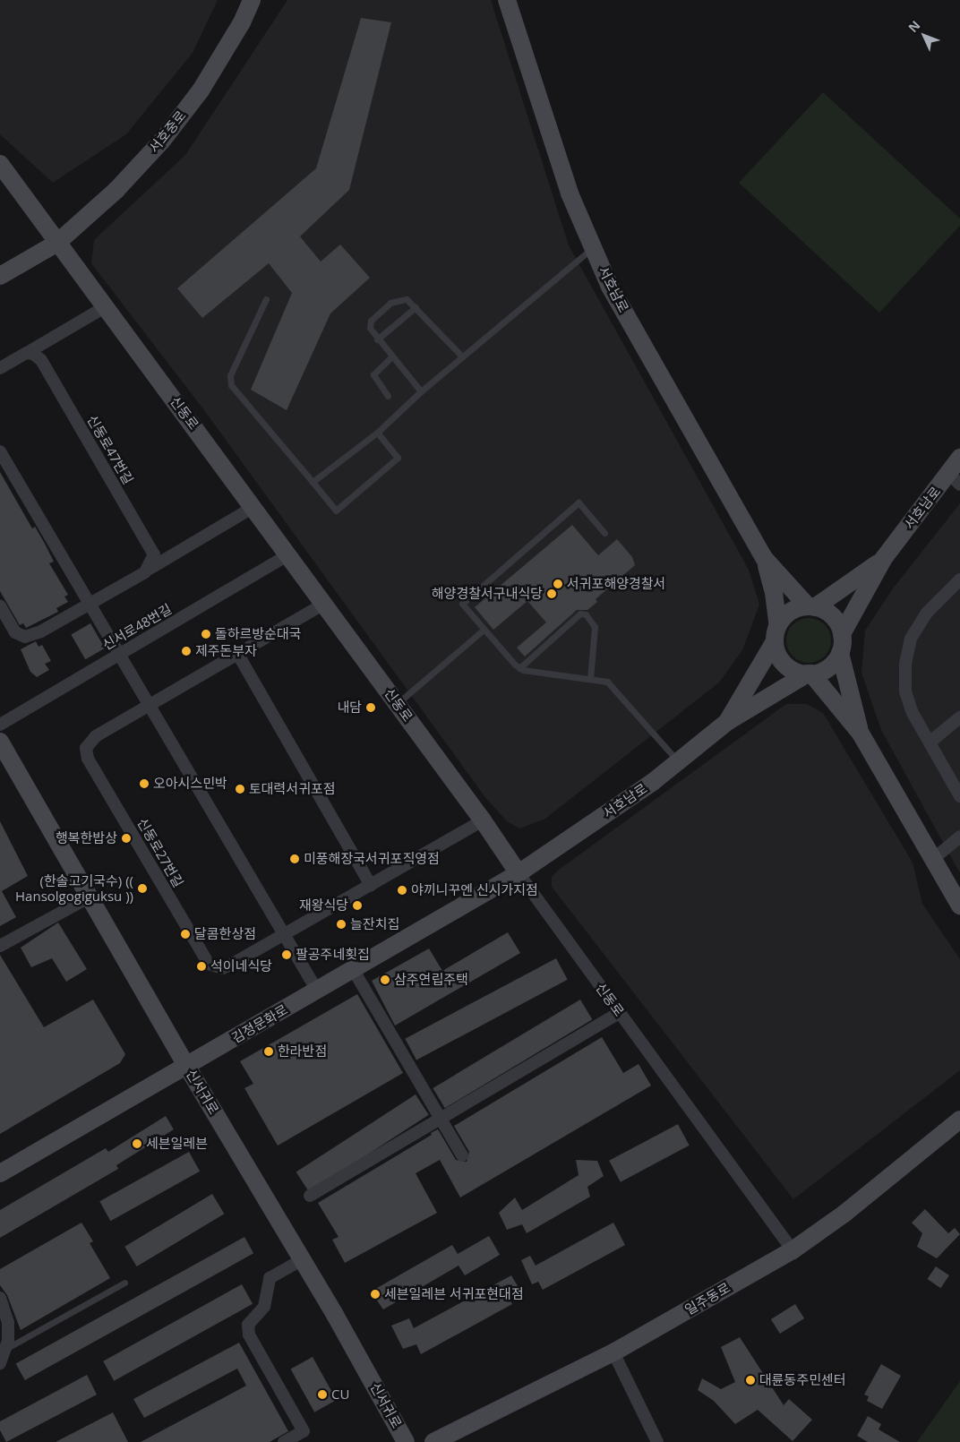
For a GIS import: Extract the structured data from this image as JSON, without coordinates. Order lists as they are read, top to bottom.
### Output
{
  "streets": {
    "street": [
      "서호중로",
      "서호남로",
      "신동로",
      "신동로47번길",
      "신서로48번길",
      "신동로27번길",
      "김정문화로",
      "신서귀로",
      "일주동로"
    ]
  },
  "crossings": [
    ["서호중로", "신동로"],
    ["서호남로", "신동로"],
    ["서호남로", "김정문화로"],
    ["신동로", "신서로48번길"],
    ["신동로", "신동로27번길"],
    ["신동로", "김정문화로"],
    ["신동로", "일주동로"],
    ["김정문화로", "신서귀로"]
  ],
  "places": [
    "서귀포해양경찰서",
    "해양경찰서구내식당",
    "돌하르방순대국",
    "제주돈부자",
    "내담",
    "오아시스민박",
    "토대력서귀포점",
    "행복한밥상",
    "미풍해장국서귀포직영점",
    "(한솔고기국수) (( Hansolgogiguksu ))",
    "야끼니꾸엔 신시가지점",
    "재왕식당",
    "늘잔치집",
    "달콤한상점",
    "팔공주네횟집",
    "석이네식당",
    "삼주연립주택",
    "한라반점",
    "세븐일레븐",
    "세븐일레븐 서귀포현대점",
    "대륜동주민센터",
    "CU"
  ],
  "north": "top left"
}
